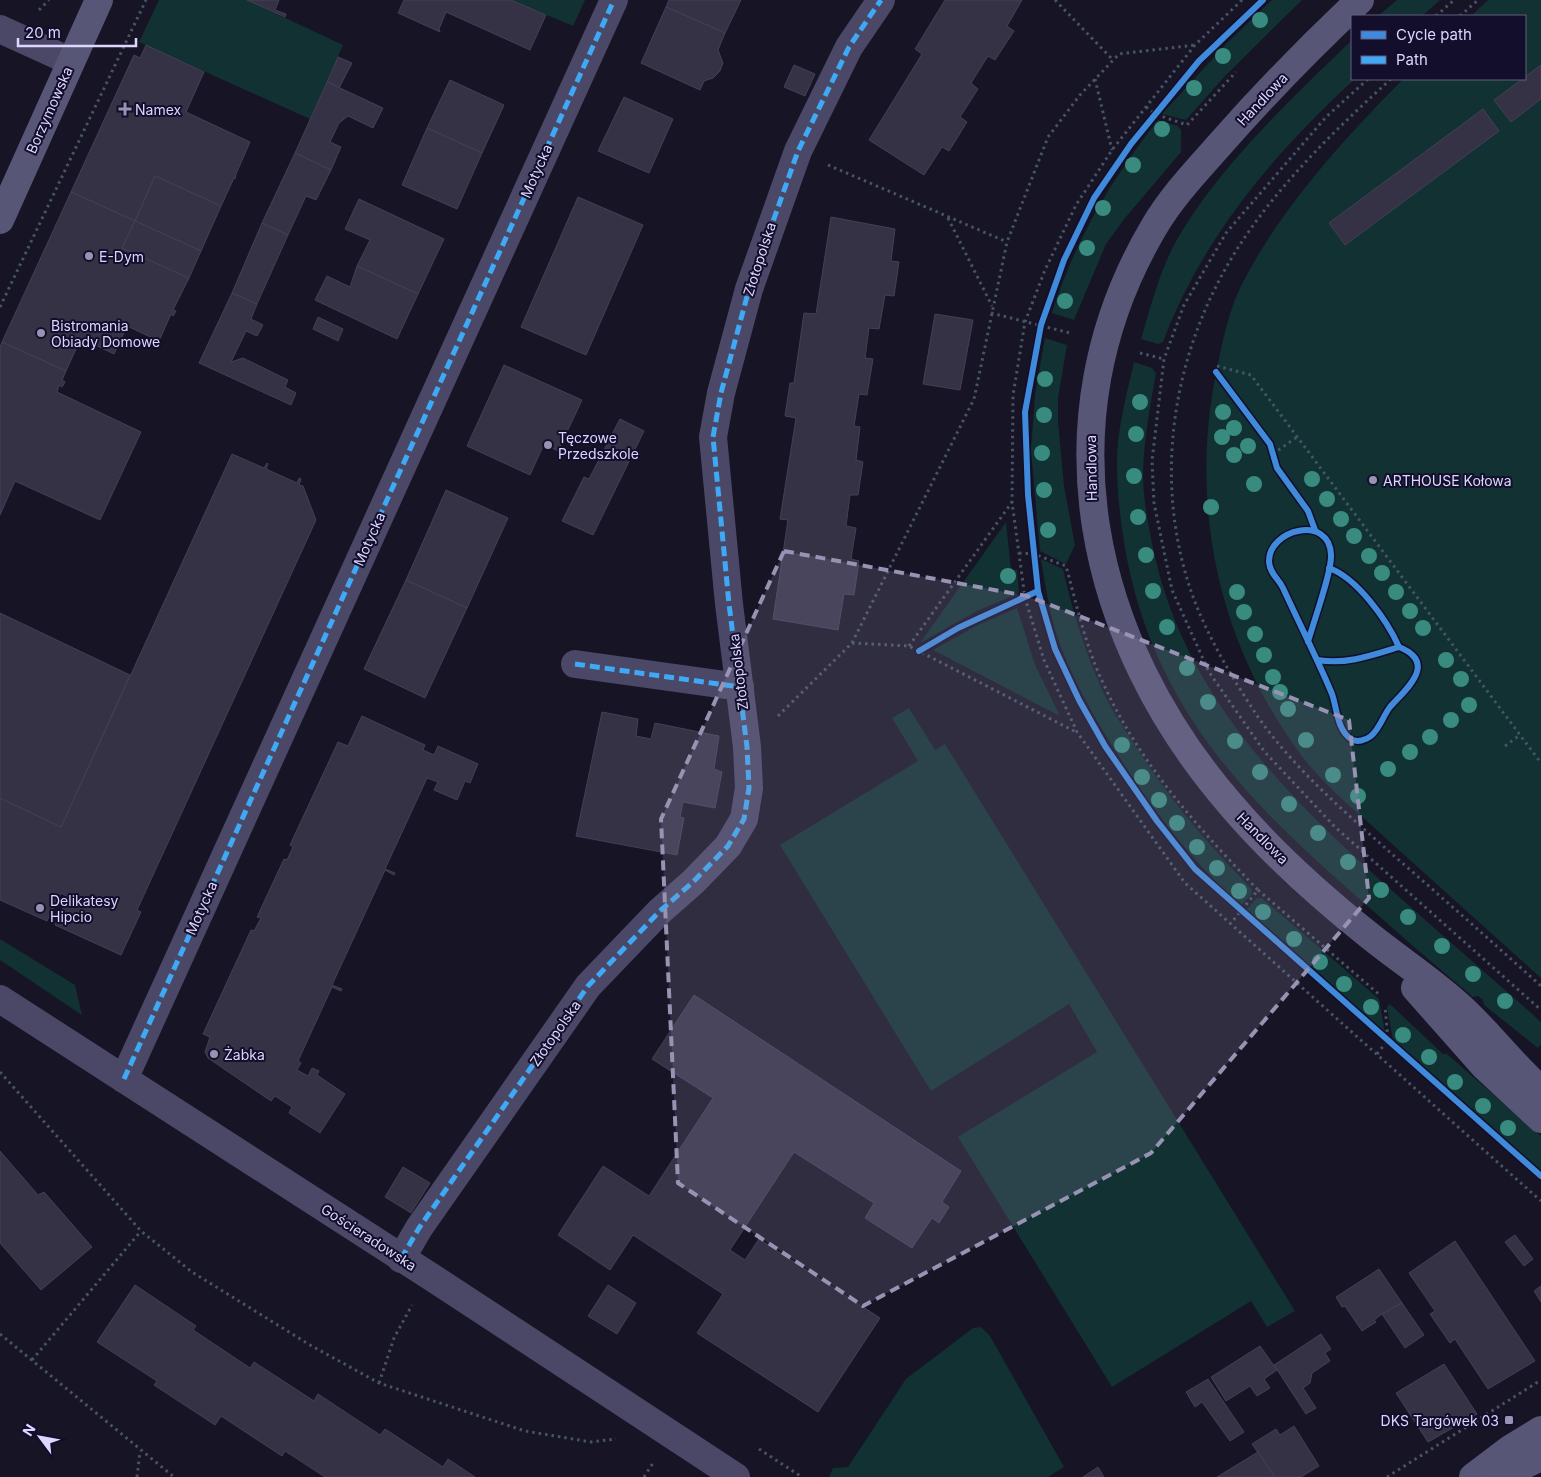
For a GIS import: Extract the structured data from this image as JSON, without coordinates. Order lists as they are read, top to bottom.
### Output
{
  "streets": {
    "street": [
      "Handlowa",
      "Borzymowska",
      "Motycka",
      "Złotopolska",
      "Gościeradowska"
    ]
  },
  "crossings": [
    ["Motycka", "Gościeradowska"],
    ["Złotopolska", "Gościeradowska"]
  ],
  "places": {
    "health": ["Namex"],
    "other": [
      "E-Dym",
      "Bistromania Obiady Domowe",
      "Tęczowe Przedszkole",
      "ARTHOUSE Kołowa",
      "Delikatesy Hipcio",
      "Żabka"
    ],
    "transit": ["DKS Targówek 03"]
  },
  "legend": ["Cycle path", "Path"],
  "scale_bar": "20 m",
  "north": "top left"
}
